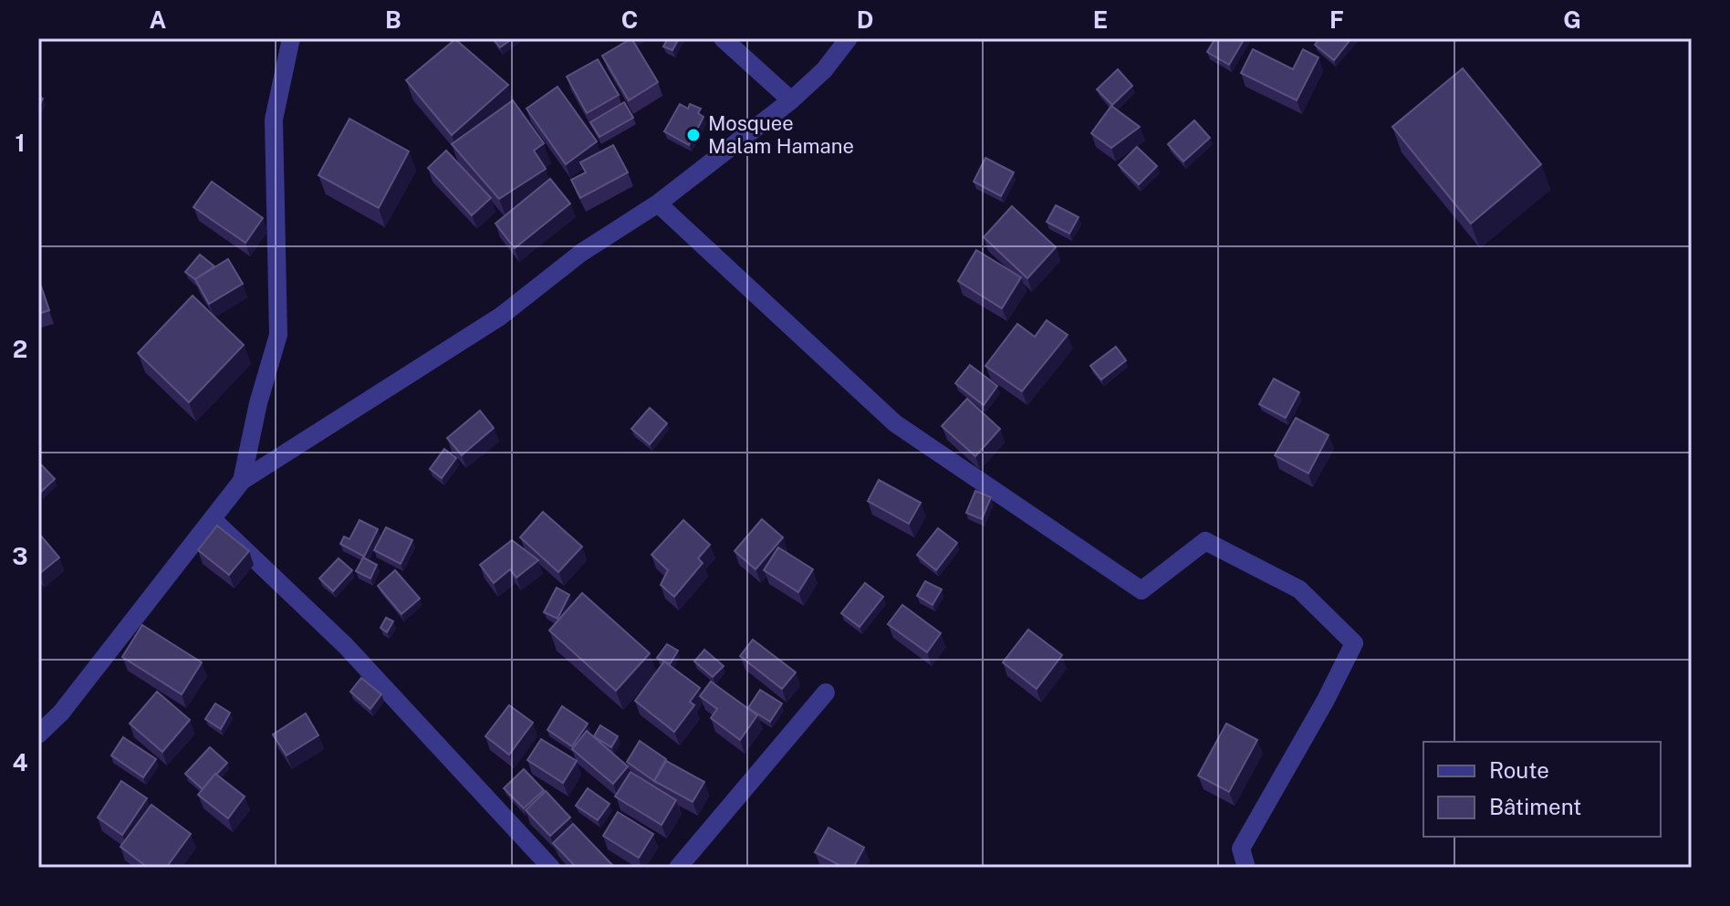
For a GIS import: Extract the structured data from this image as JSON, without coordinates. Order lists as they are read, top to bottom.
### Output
{
  "places": ["Mosquee Malam Hamane"],
  "legend": ["Route", "Bâtiment"],
  "grid": {
    "columns": [
      "A",
      "B",
      "C",
      "D",
      "E",
      "F",
      "G"
    ],
    "rows": [
      "1",
      "2",
      "3",
      "4"
    ]
  }
}
